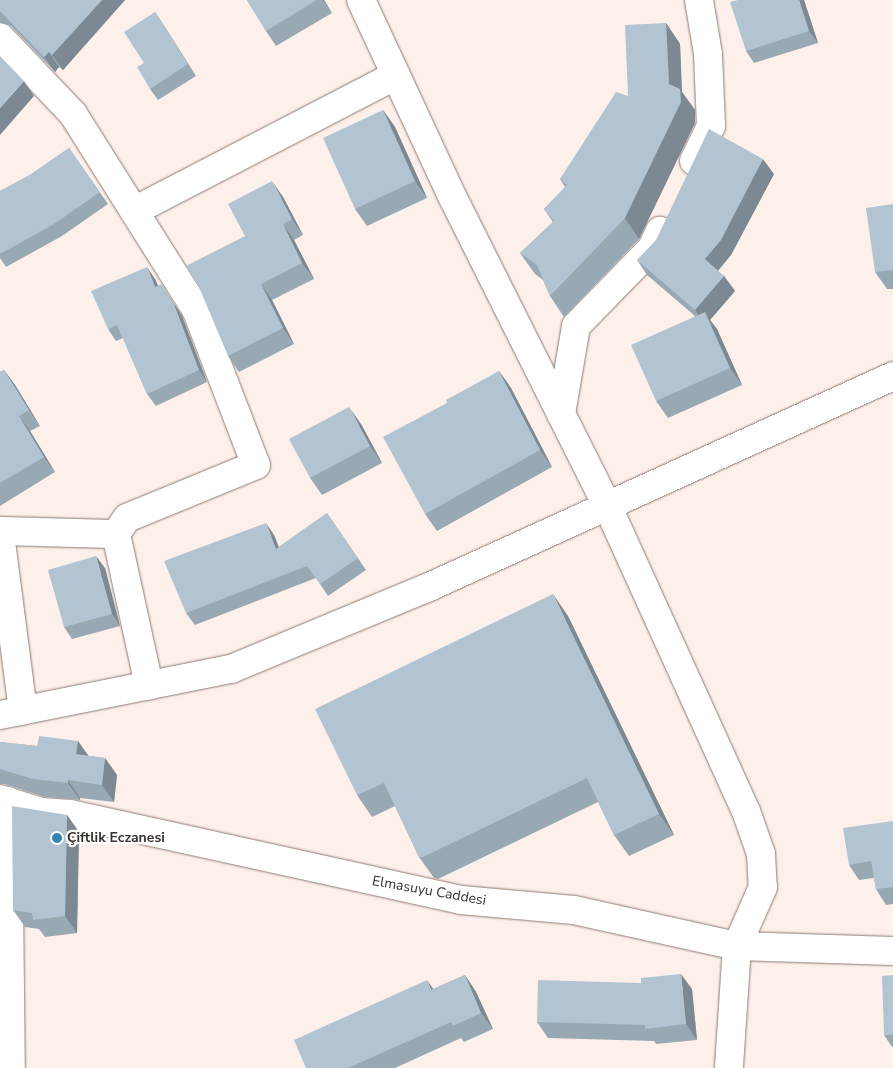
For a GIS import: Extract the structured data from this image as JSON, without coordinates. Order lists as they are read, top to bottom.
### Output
{
  "streets": {
    "street": ["Elmasuyu Caddesi"]
  },
  "places": ["Çiftlik Eczanesi"]
}
